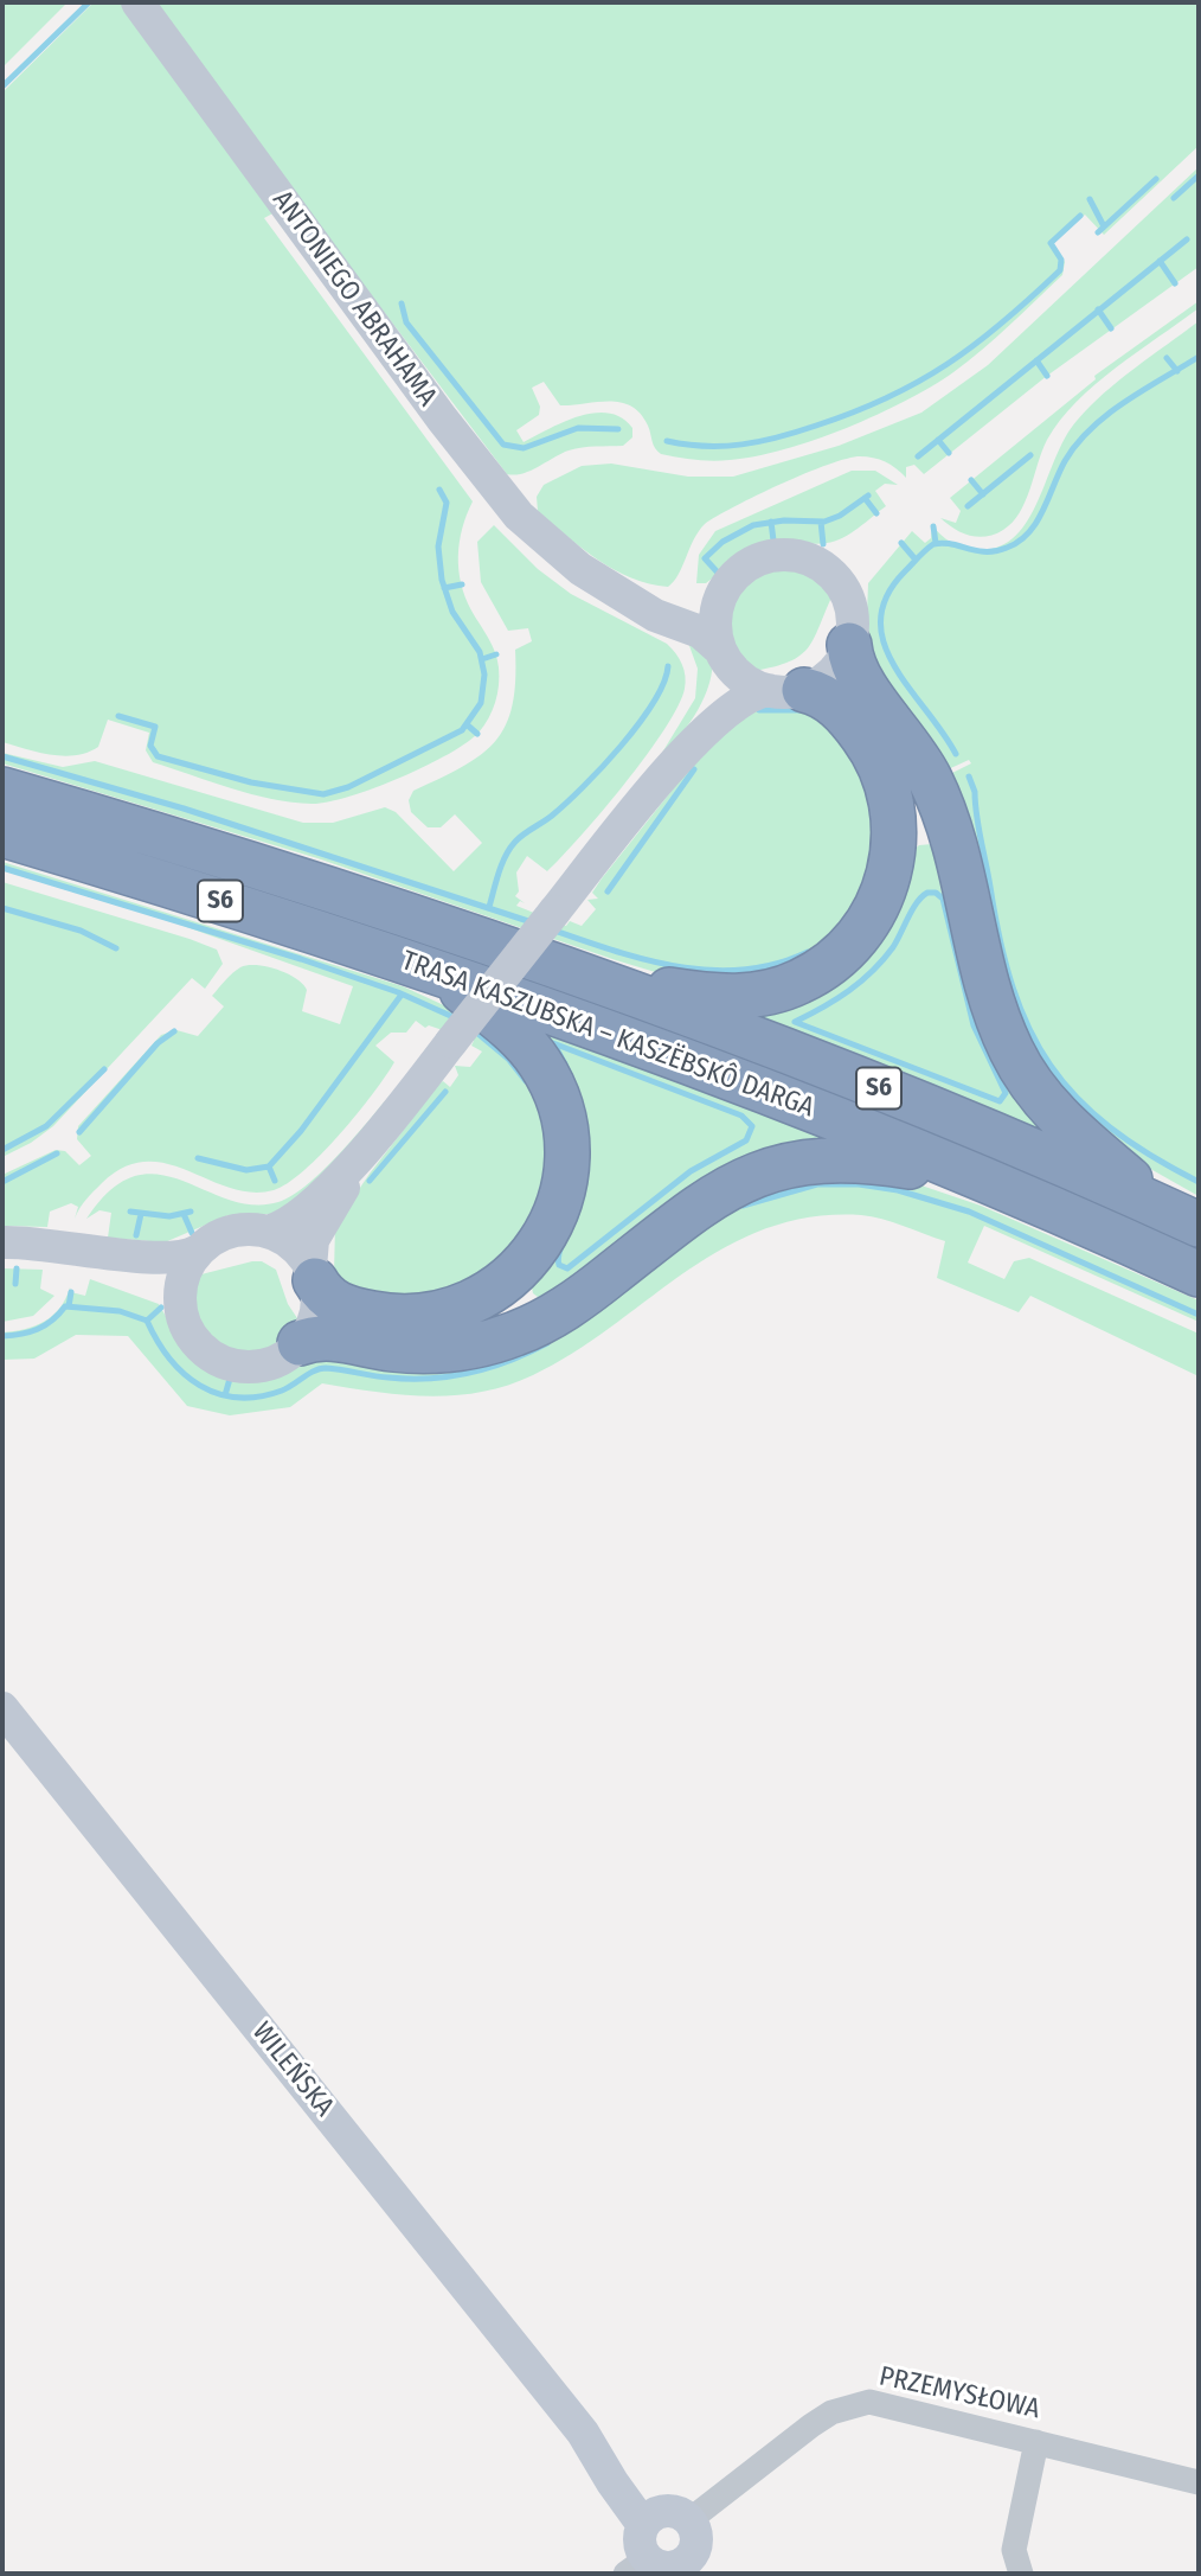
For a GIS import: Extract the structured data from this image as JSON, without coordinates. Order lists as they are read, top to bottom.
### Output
{
  "streets": {
    "highway": ["S6", "TRASA KASZUBSKA – KASZËBSKÔ DARGA"],
    "main road": ["ANTONIEGO ABRAHAMA", "WILEŃSKA"],
    "street": ["PRZEMYSŁOWA"]
  },
  "crossings": [
    ["WILEŃSKA", "PRZEMYSŁOWA"]
  ]
}
